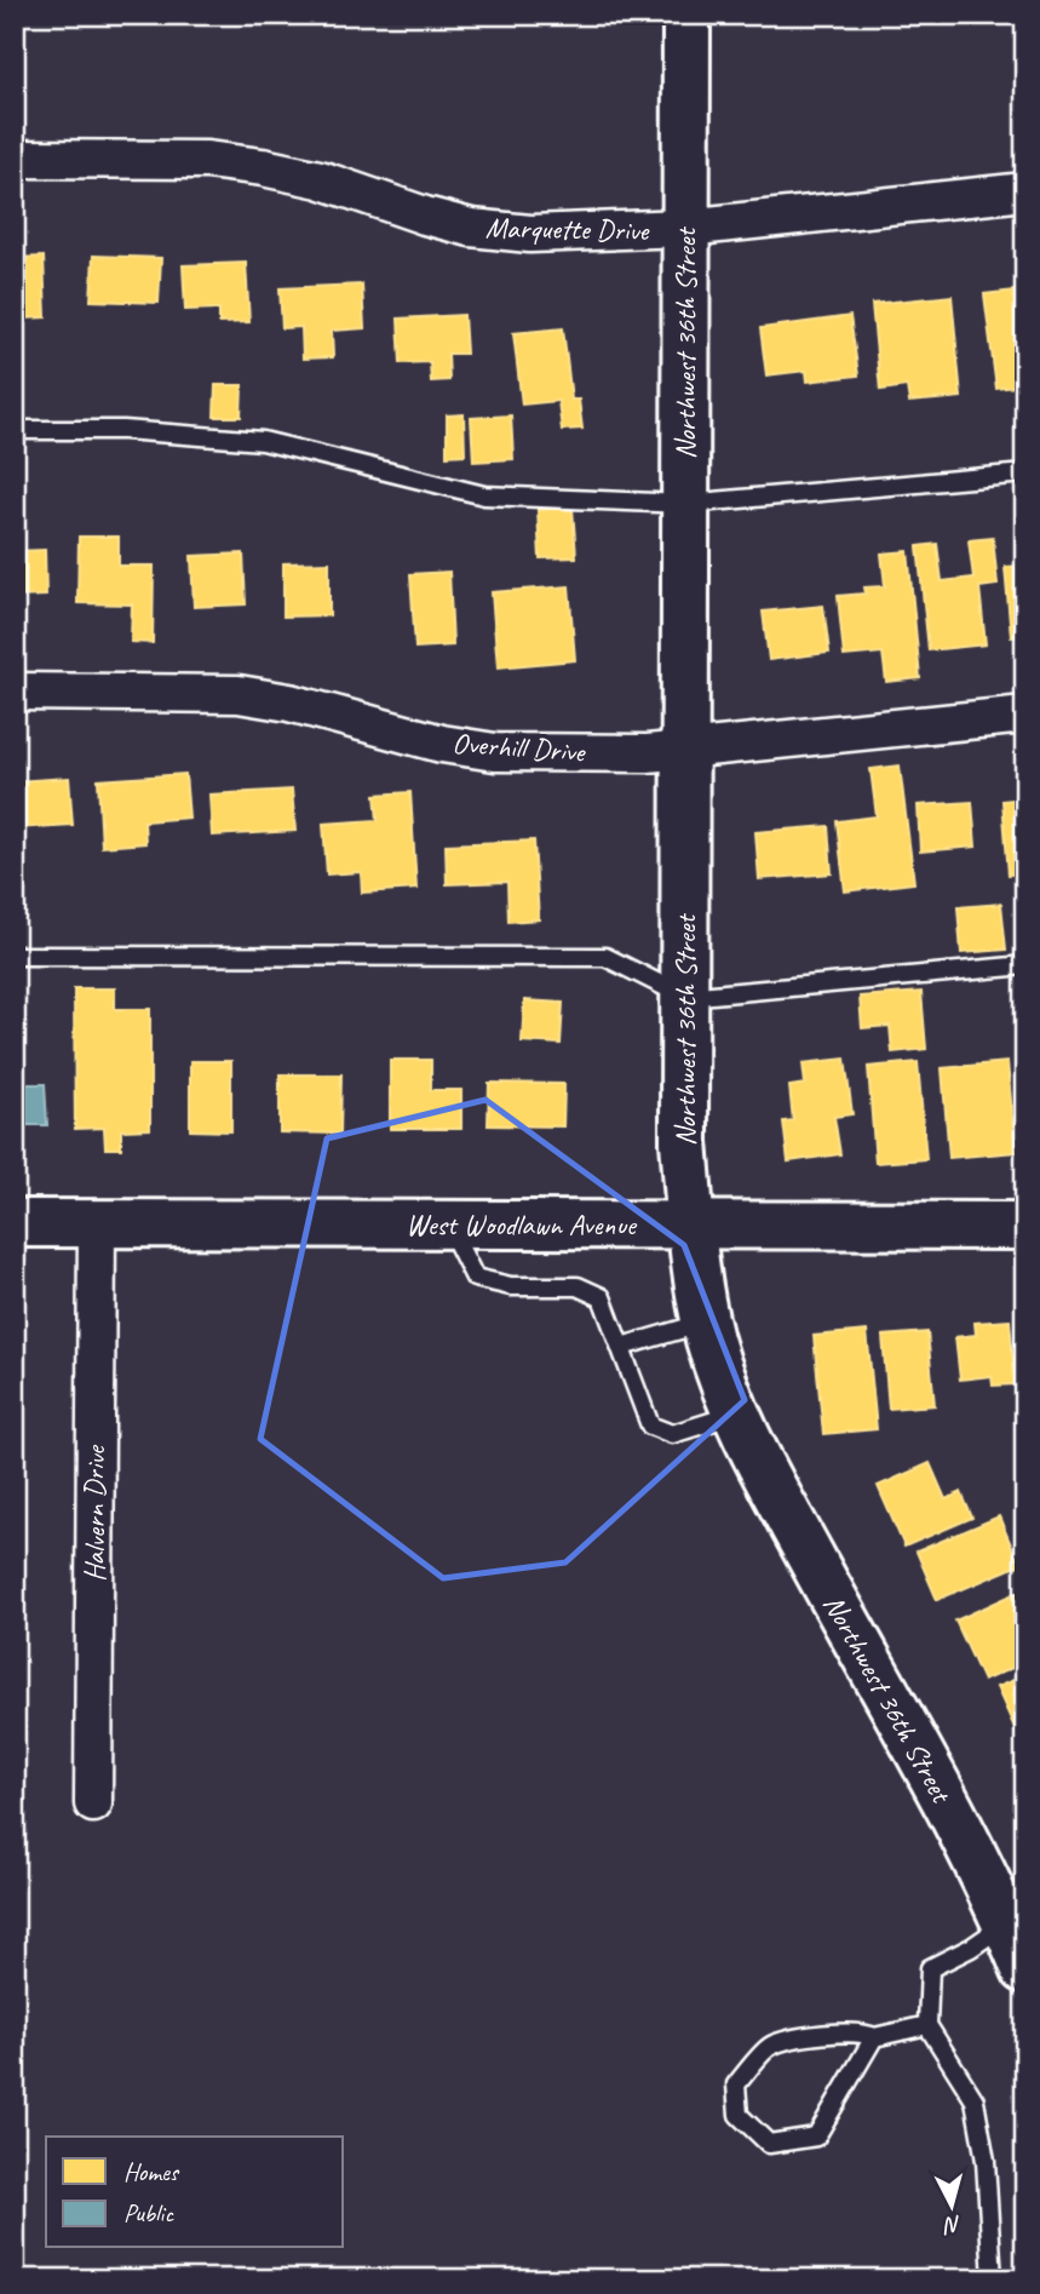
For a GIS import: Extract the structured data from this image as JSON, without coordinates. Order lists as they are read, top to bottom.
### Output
{
  "streets": {
    "main road": ["Northwest 36th Street", "West Woodlawn Avenue"],
    "street": ["Marquette Drive", "Overhill Drive", "Halvern Drive"]
  },
  "crossings": [
    ["Marquette Drive", "Northwest 36th Street"],
    ["Northwest 36th Street", "Overhill Drive"],
    ["Northwest 36th Street", "West Woodlawn Avenue"],
    ["West Woodlawn Avenue", "Halvern Drive"]
  ],
  "legend": ["Homes", "Public"],
  "north": "bottom"
}
